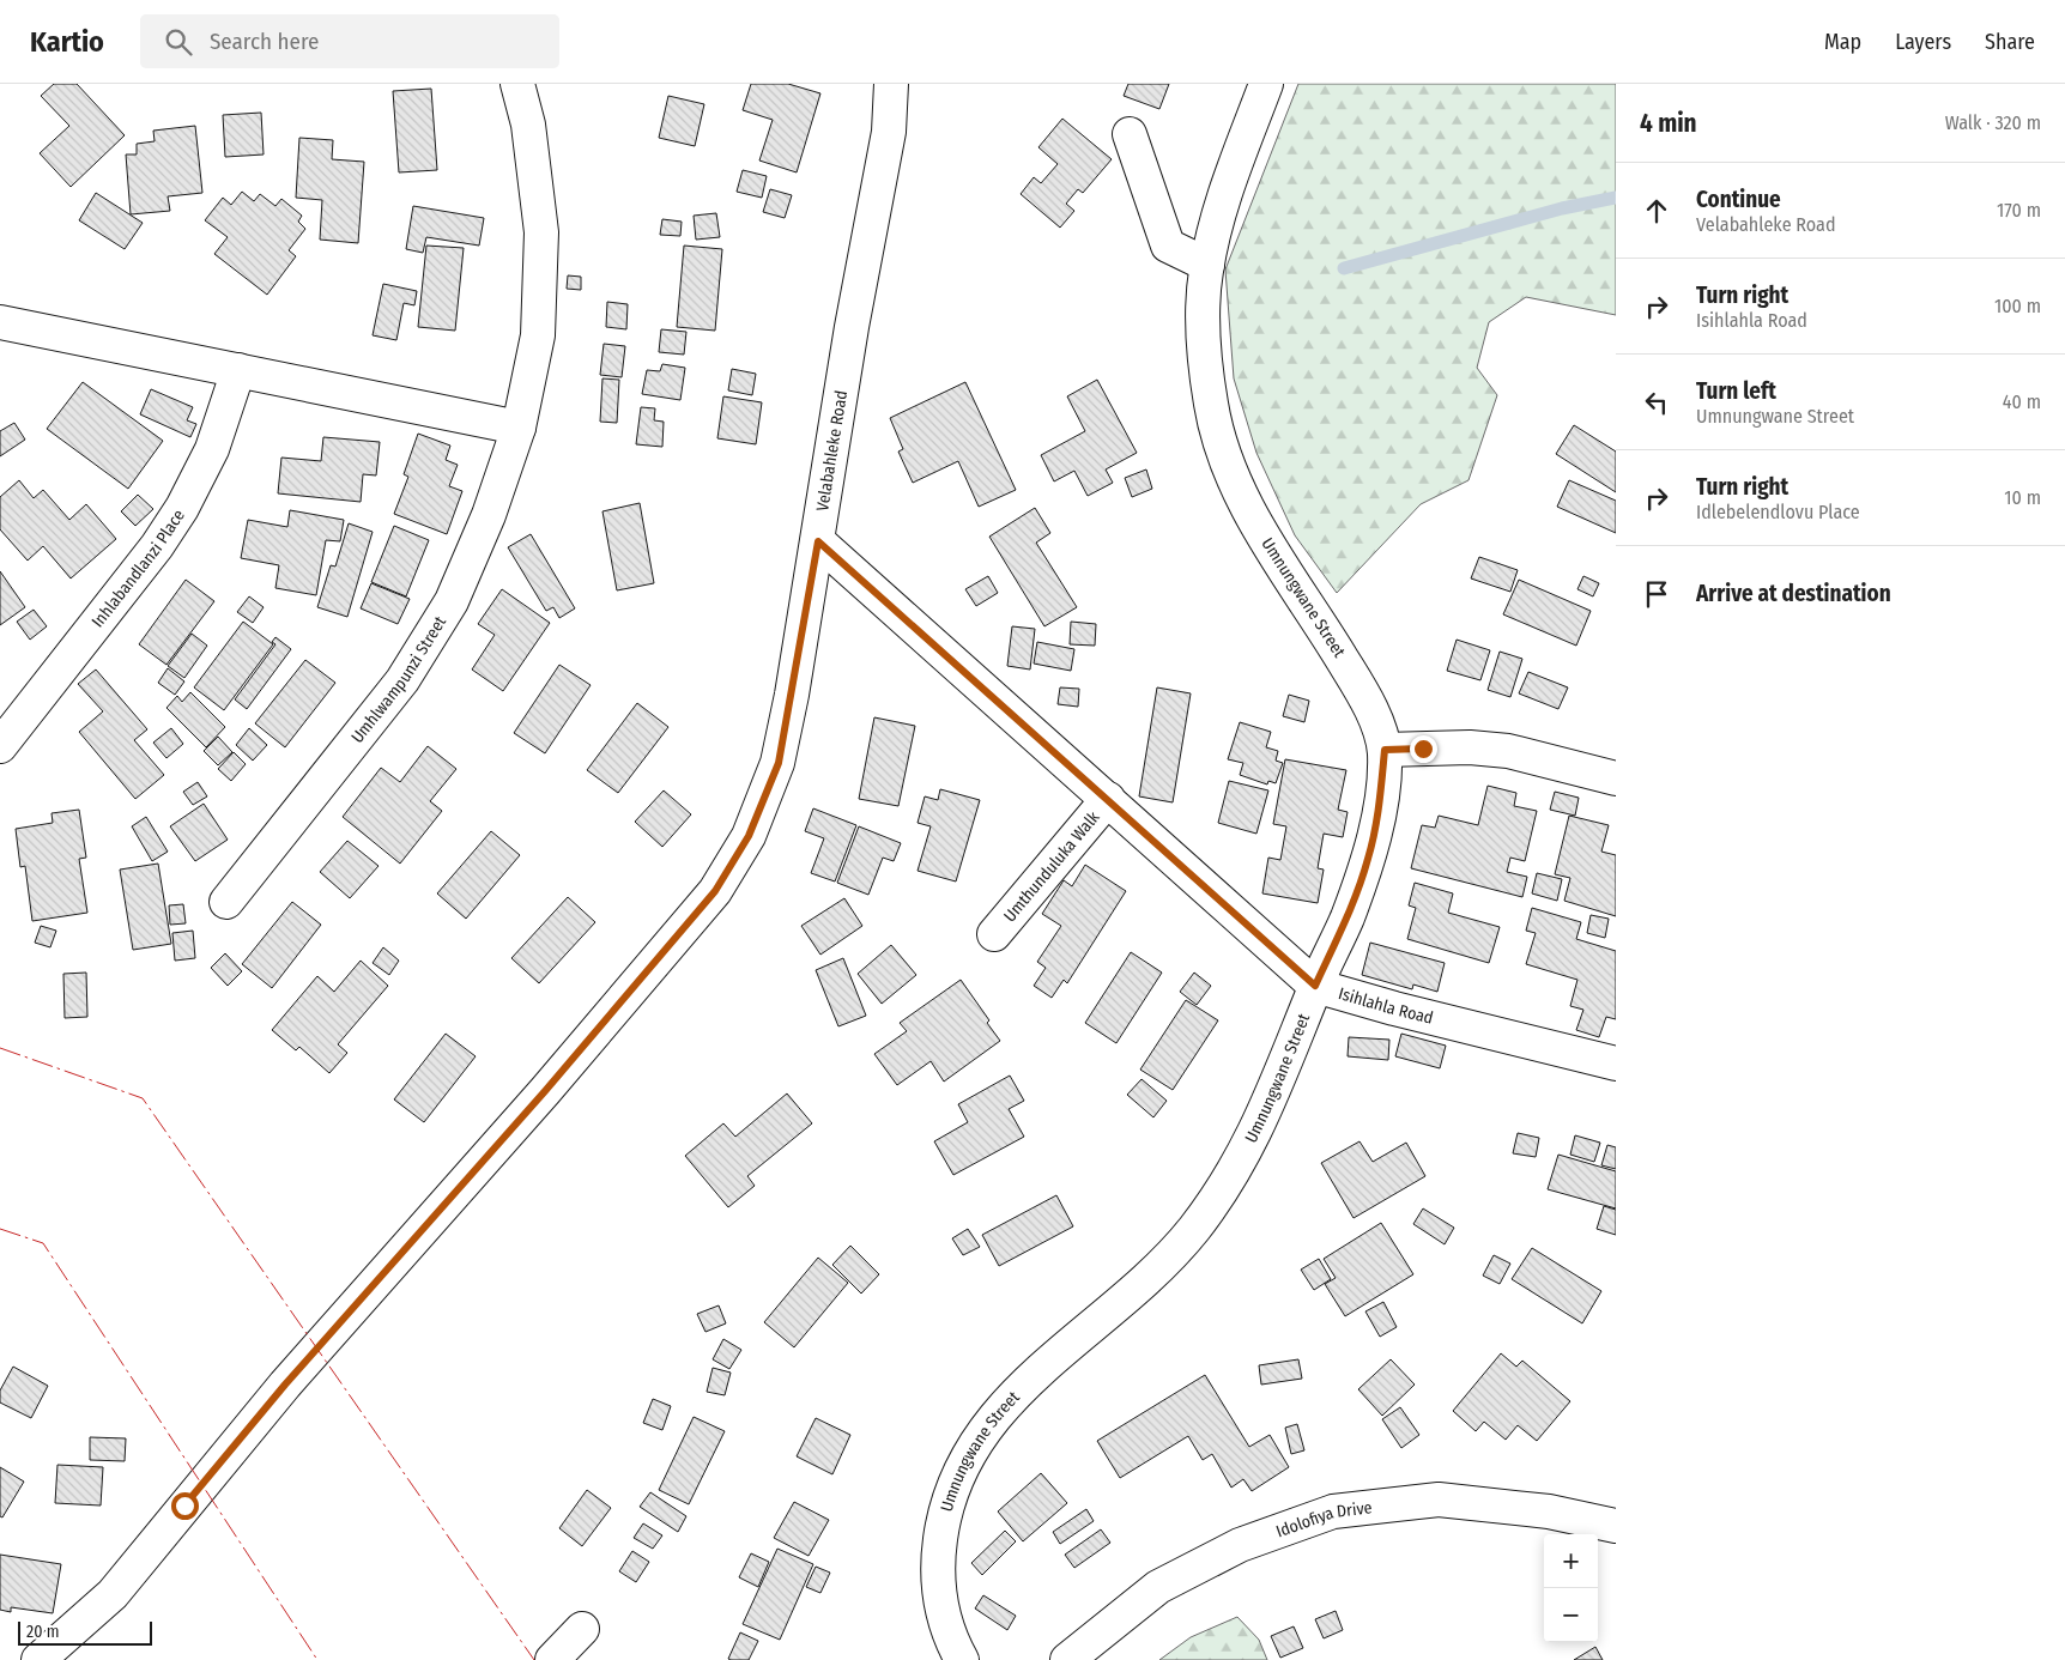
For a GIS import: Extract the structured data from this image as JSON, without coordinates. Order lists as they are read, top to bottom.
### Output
{
  "streets": {
    "street": [
      "Velabahleke Road",
      "Inhlabandlanzi Place",
      "Umnungwane Street",
      "Umhlwampunzi Street",
      "Umthunduluka Walk",
      "Isihlahla Road",
      "Idolofiya Drive"
    ]
  },
  "crossings": [
    ["Velabahleke Road", "Isihlahla Road"],
    ["Umnungwane Street", "Isihlahla Road"],
    ["Umthunduluka Walk", "Isihlahla Road"]
  ],
  "scale_bar": "20 m",
  "page": {
    "header": "Kartio",
    "search": "Search here",
    "nav": ["Map", "Layers", "Share"],
    "heading": ["4 min", "Walk · 320 m"],
    "list": [
      ["Continue", "Velabahleke Road", "170 m"],
      ["Turn right", "Isihlahla Road", "100 m"],
      ["Turn left", "Umnungwane Street", "40 m"],
      ["Turn right", "Idlebelendlovu Place", "10 m"],
      "Arrive at destination"
    ],
    "map_buttons": ["+", "−"],
    "scale": "20 m"
  }
}
